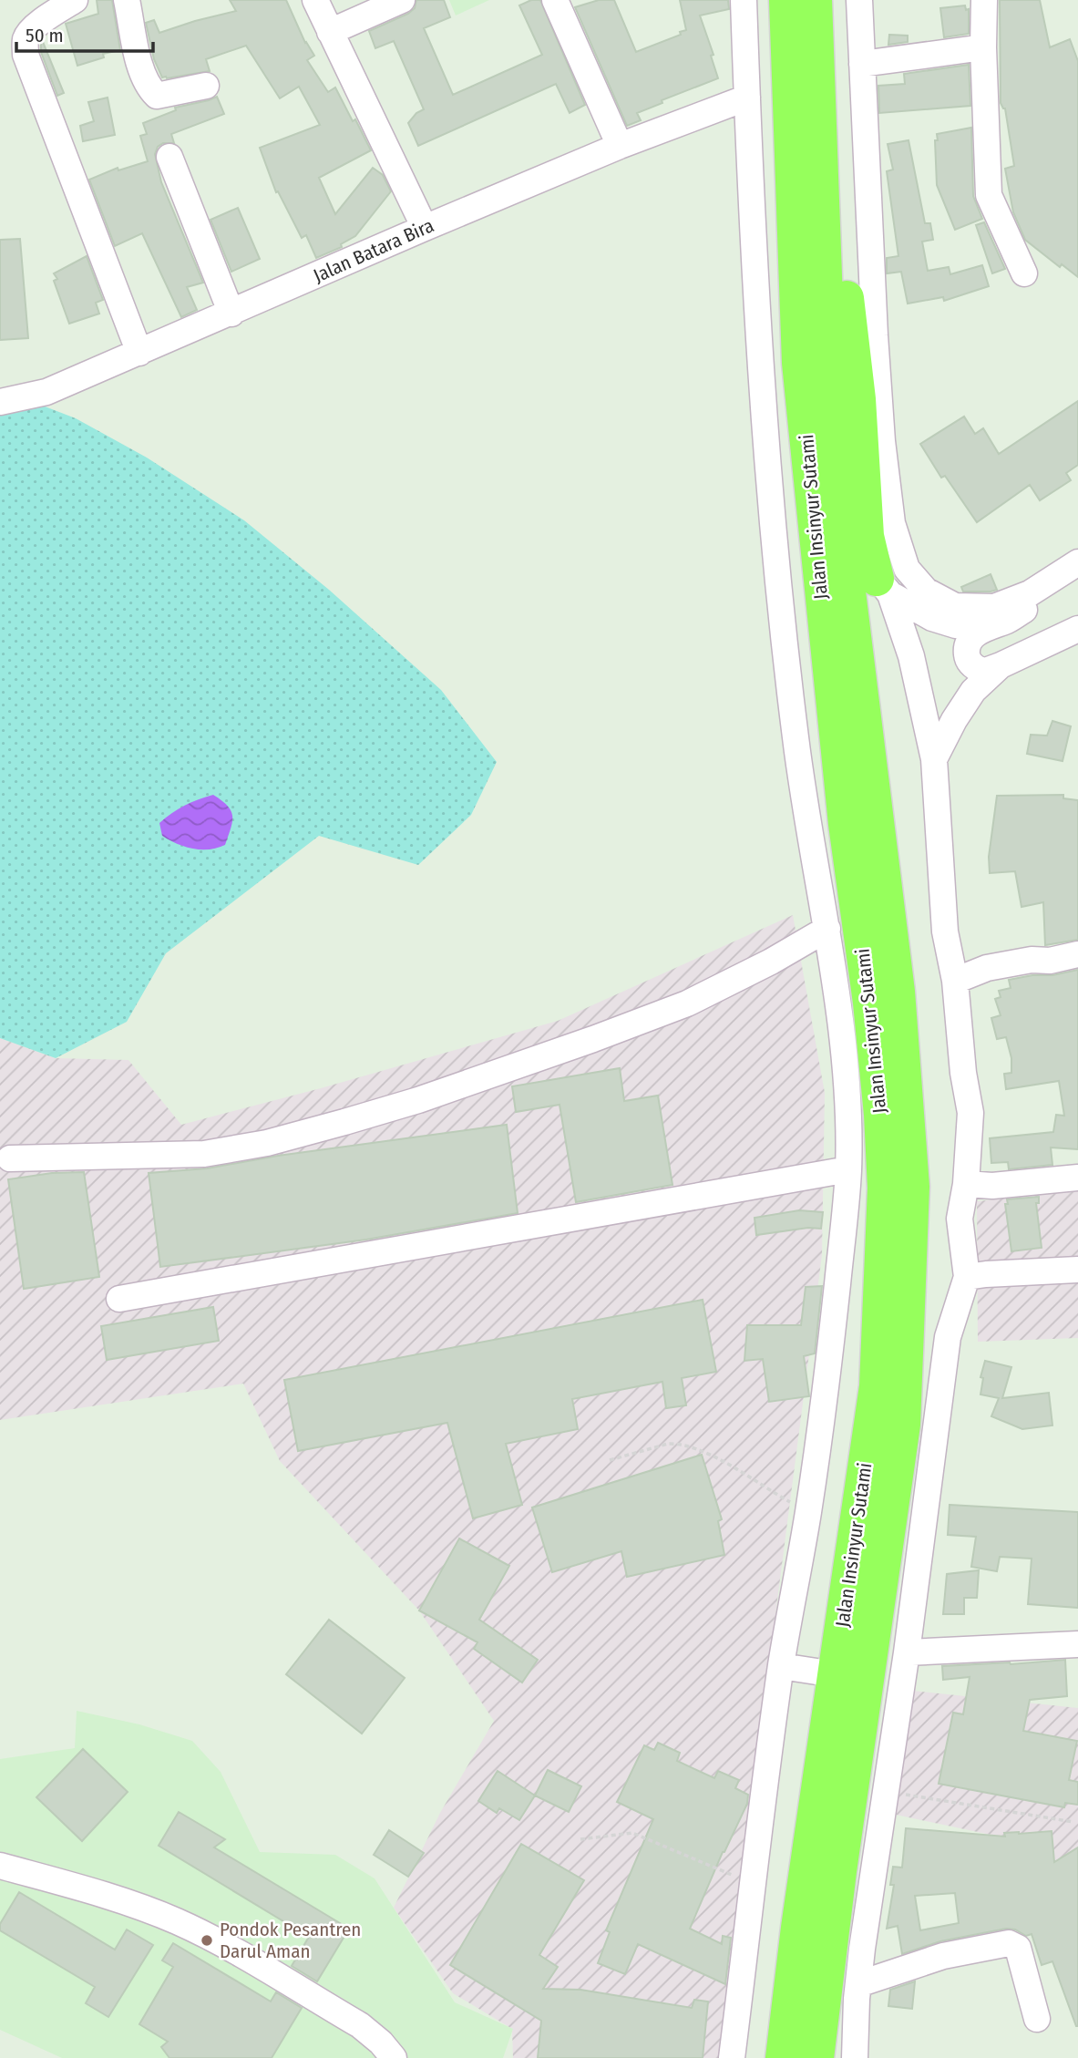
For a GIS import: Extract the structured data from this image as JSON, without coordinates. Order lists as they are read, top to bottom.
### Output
{
  "streets": {
    "highway": ["Jalan Insinyur Sutami"],
    "street": ["Jalan Batara Bira"]
  },
  "places": ["Pondok Pesantren Darul Aman"],
  "scale_bar": "50 m"
}
